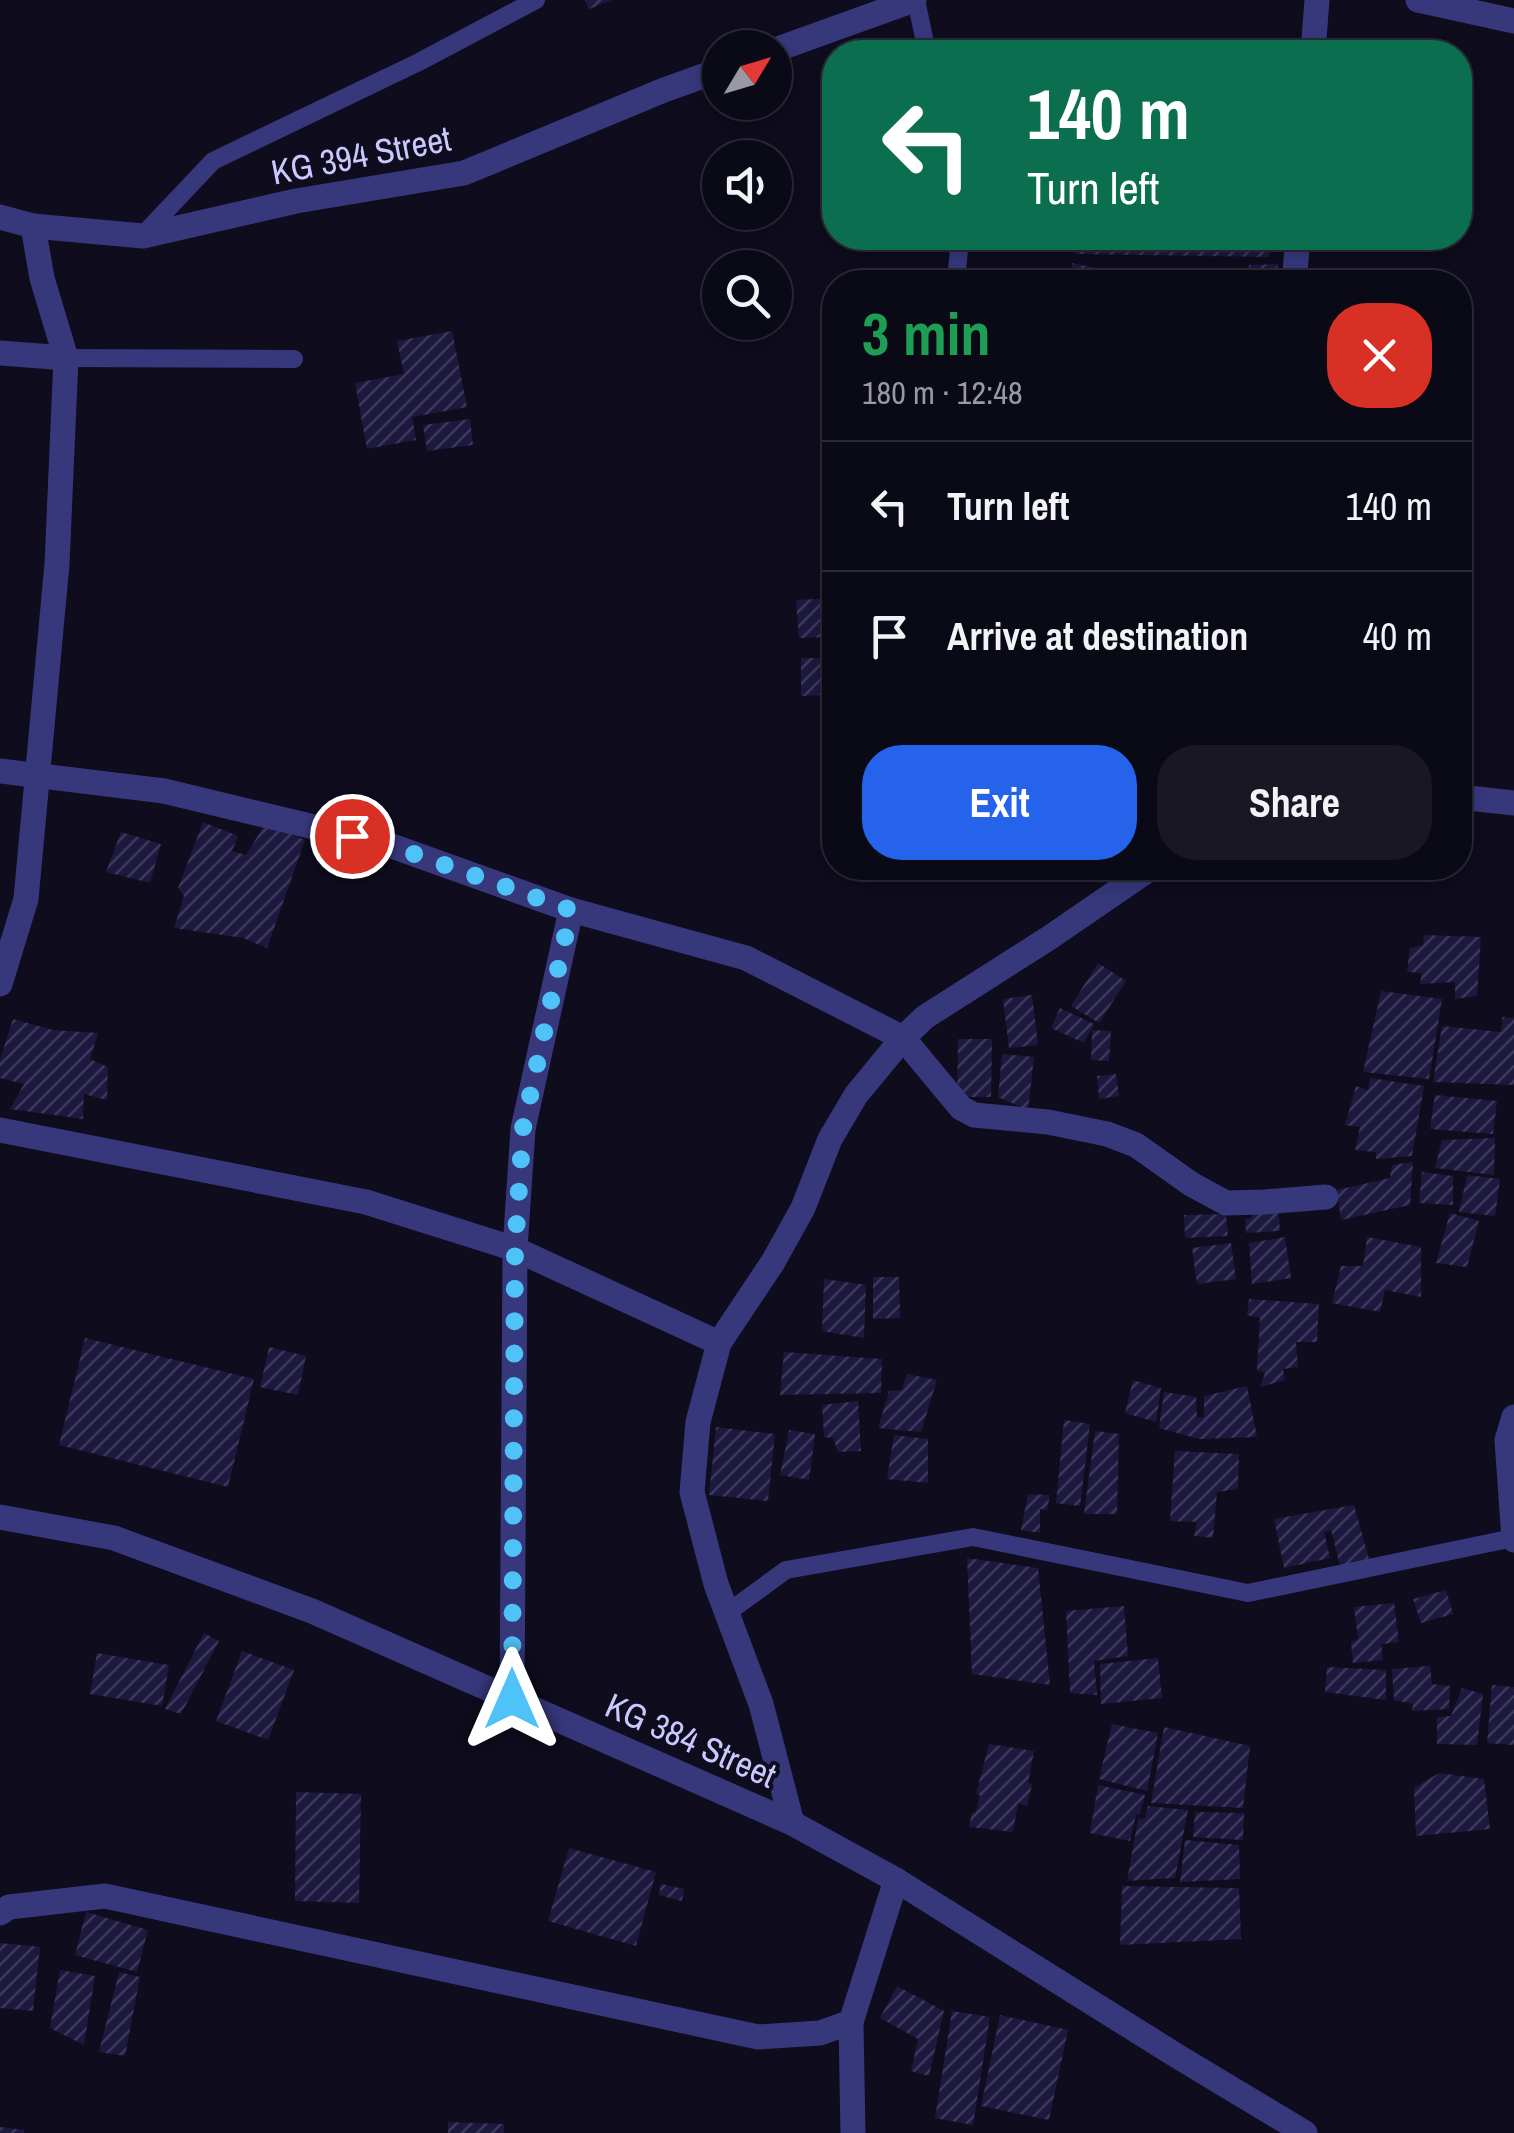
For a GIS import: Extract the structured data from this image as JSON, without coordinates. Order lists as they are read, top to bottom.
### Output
{
  "streets": {
    "street": ["KG 394 Street", "KG 384 Street"]
  },
  "north": "top right",
  "page": {
    "turn": ["140 m", "Turn left"],
    "heading": ["3 min", "180 m · 12:48"],
    "list": [
      {
        "name": "Turn left",
        "value": "140 m"
      },
      {
        "name": "Arrive at destination",
        "value": "40 m"
      }
    ],
    "buttons": ["Exit", "Share"]
  }
}
